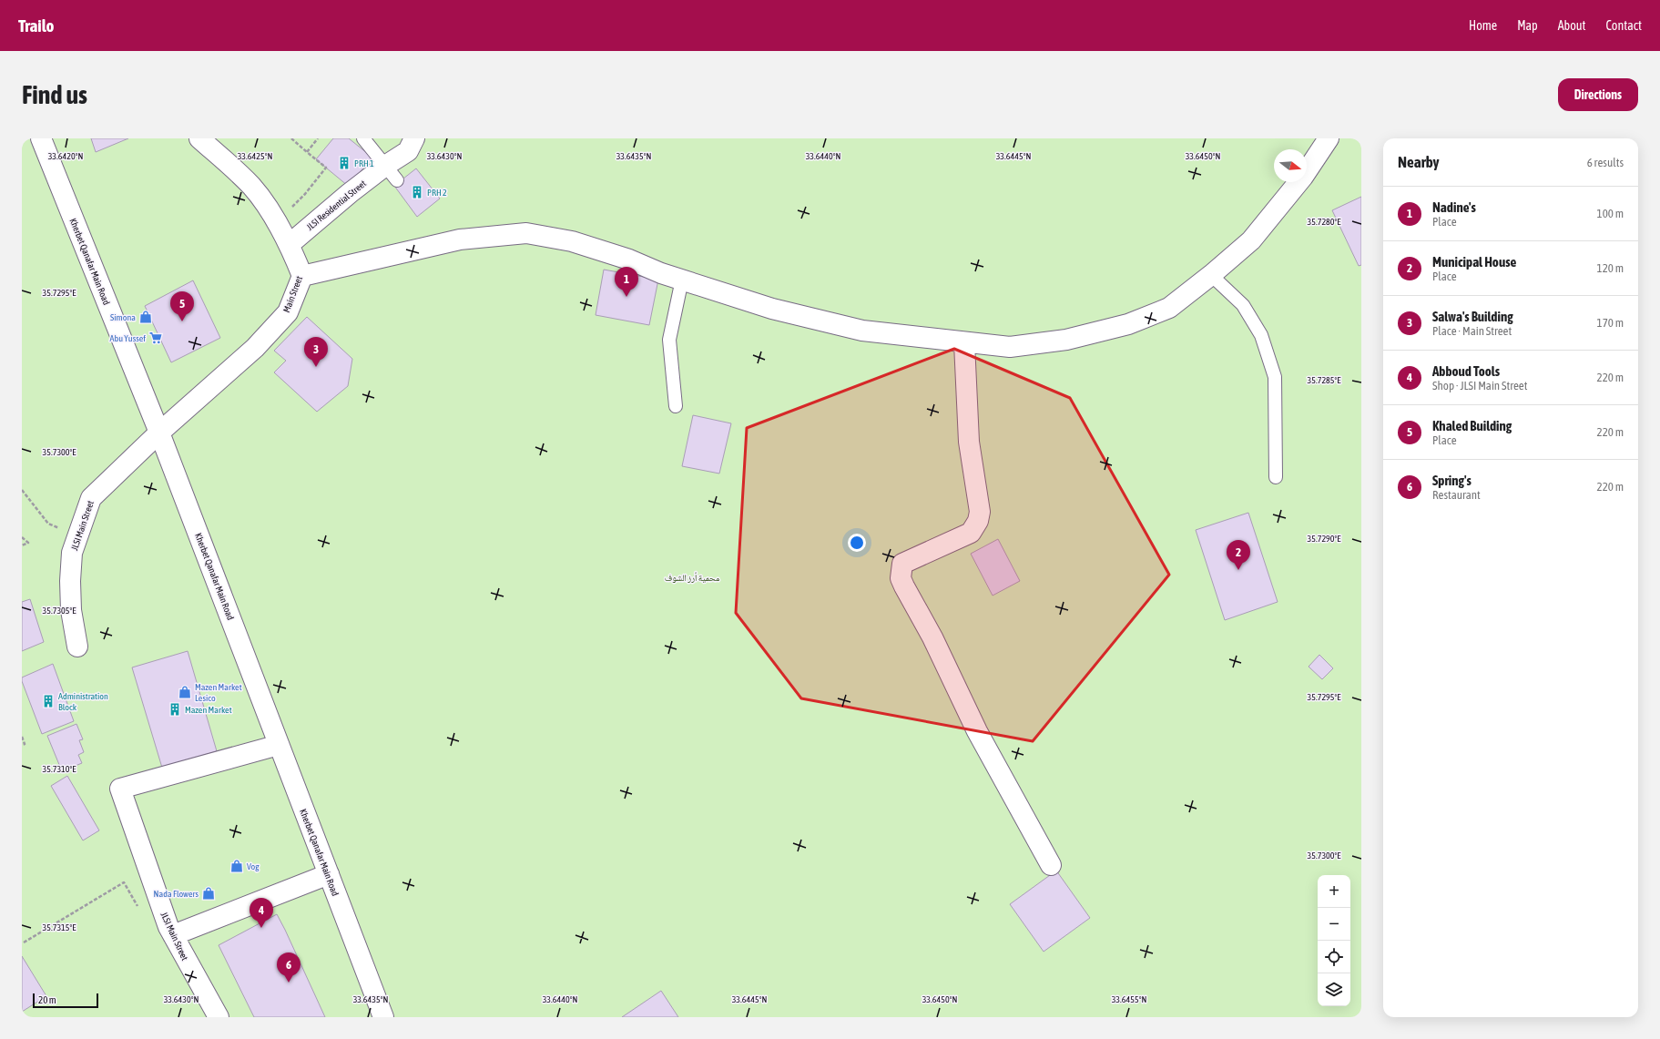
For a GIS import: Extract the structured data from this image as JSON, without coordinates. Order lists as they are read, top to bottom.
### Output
{
  "streets": {
    "street": [
      "JLSI Residential Street",
      "Kherbet Qanafar Main Road",
      "Main Street",
      "JLSI Main Street"
    ]
  },
  "crossings": [
    ["JLSI Residential Street", "Main Street"],
    ["Kherbet Qanafar Main Road", "Main Street"],
    ["Kherbet Qanafar Main Road", "JLSI Main Street"],
    ["Main Street", "JLSI Main Street"]
  ],
  "parks": ["محمية أرز الشوف"],
  "places": {
    "building": [
      "PRH 1",
      "PRH 2",
      "Administration Block",
      "Mazen Market"
    ],
    "shop": [
      "Simona",
      "Mazen Market Lesico",
      "Vog",
      "Nada Flowers"
    ],
    "supermarket": ["Abu Yussef"]
  },
  "scale_bar": "20 m",
  "north": "right",
  "page": {
    "header": "Trailo",
    "nav": [
      "Home",
      "Map",
      "About",
      "Contact"
    ],
    "buttons": "Directions",
    "title": "Find us",
    "heading": ["Nearby", "6 results"],
    "list": [
      {
        "mark": "1",
        "name": "Nadine's",
        "note": "Place",
        "value": "100 m"
      },
      {
        "mark": "2",
        "name": "Municipal House",
        "note": "Place",
        "value": "120 m"
      },
      {
        "mark": "3",
        "name": "Salwa's Building",
        "note": "Place · Main Street",
        "value": "170 m"
      },
      {
        "mark": "4",
        "name": "Abboud Tools",
        "note": "Shop · JLSI Main Street",
        "value": "220 m"
      },
      {
        "mark": "5",
        "name": "Khaled Building",
        "note": "Place",
        "value": "220 m"
      },
      {
        "mark": "6",
        "name": "Spring's",
        "note": "Restaurant",
        "value": "220 m"
      }
    ],
    "pins": [
      "1",
      "5",
      "3",
      "2",
      "4",
      "6"
    ],
    "map_buttons": ["+", "−"],
    "scale": "20 m"
  },
  "coordinates": [
    "33.6420°N",
    "33.6425°N",
    "33.6430°N",
    "33.6435°N",
    "33.6440°N",
    "33.6445°N",
    "33.6450°N",
    "35.7280°E",
    "35.7295°E",
    "35.7285°E",
    "35.7300°E",
    "35.7290°E",
    "35.7305°E",
    "35.7310°E",
    "35.7315°E",
    "33.6455°N"
  ]
}
